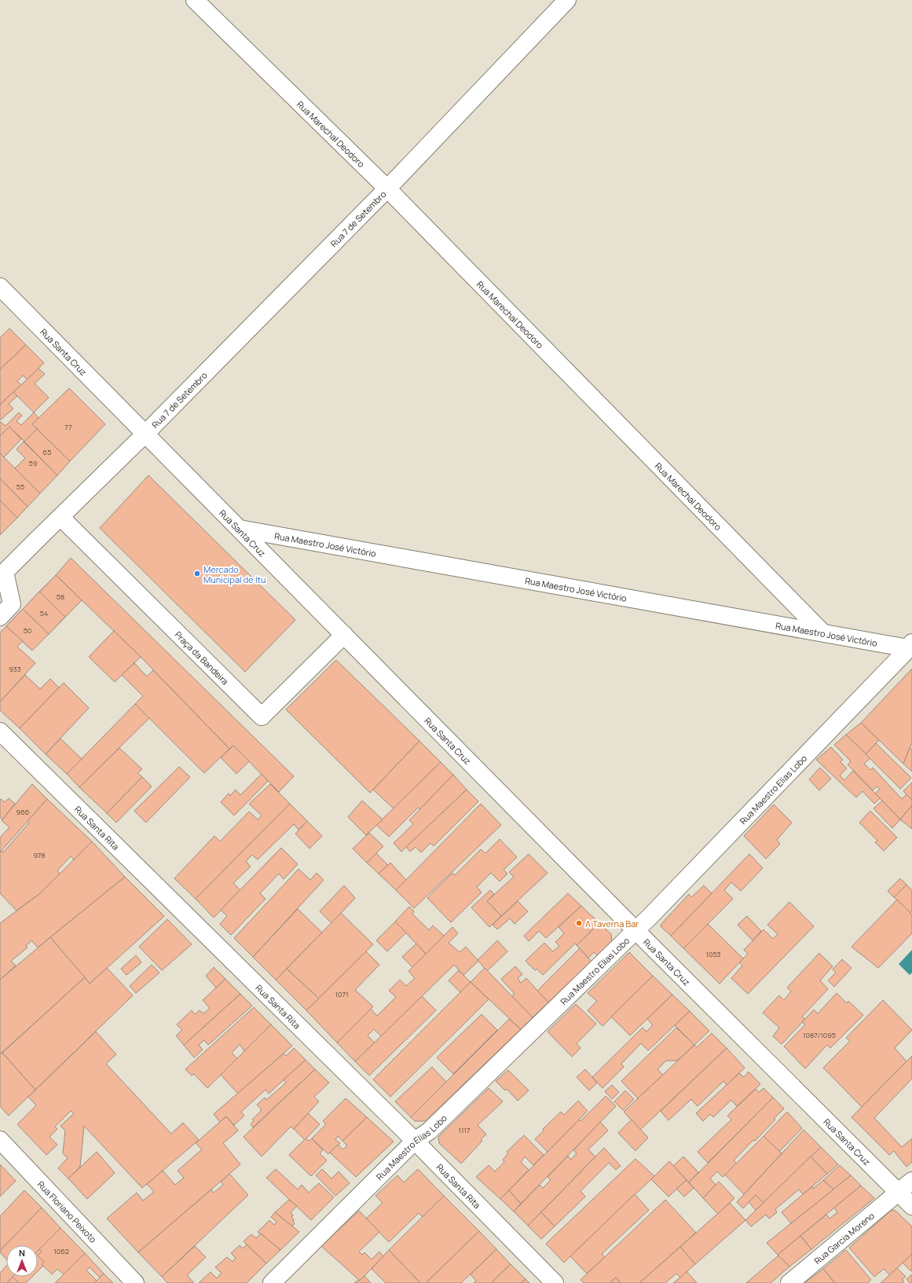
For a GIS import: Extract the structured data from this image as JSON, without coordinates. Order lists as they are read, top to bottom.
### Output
{
  "streets": {
    "street": [
      "Rua Marechal Deodoro",
      "Rua 7 de Setembro",
      "Rua Santa Cruz",
      "Rua Maestro José Victório",
      "Praça da Bandeira",
      "Rua Maestro Elias Lobo",
      "Rua Santa Rita",
      "Rua Floriano Peixoto",
      "Rua Garcia Moreno"
    ]
  },
  "crossings": [
    ["Rua Marechal Deodoro", "Rua 7 de Setembro"],
    ["Rua Marechal Deodoro", "Rua Maestro José Victório"],
    ["Rua 7 de Setembro", "Rua Santa Cruz"],
    ["Rua Santa Cruz", "Rua Maestro José Victório"],
    ["Rua Santa Cruz", "Praça da Bandeira"],
    ["Rua Santa Cruz", "Rua Maestro Elias Lobo"],
    ["Rua Santa Cruz", "Rua Garcia Moreno"],
    ["Rua Maestro José Victório", "Rua Maestro Elias Lobo"],
    ["Rua Maestro Elias Lobo", "Rua Santa Rita"]
  ],
  "places": ["Mercado Municipal de Itu", "A Taverna Bar"],
  "house_numbers": [
    "77",
    "65",
    "59",
    "55",
    "58",
    "54",
    "50",
    "933",
    "966",
    "978",
    "1053",
    "1071",
    "1087/1095",
    "1117",
    "1062"
  ],
  "north": "top"
}
